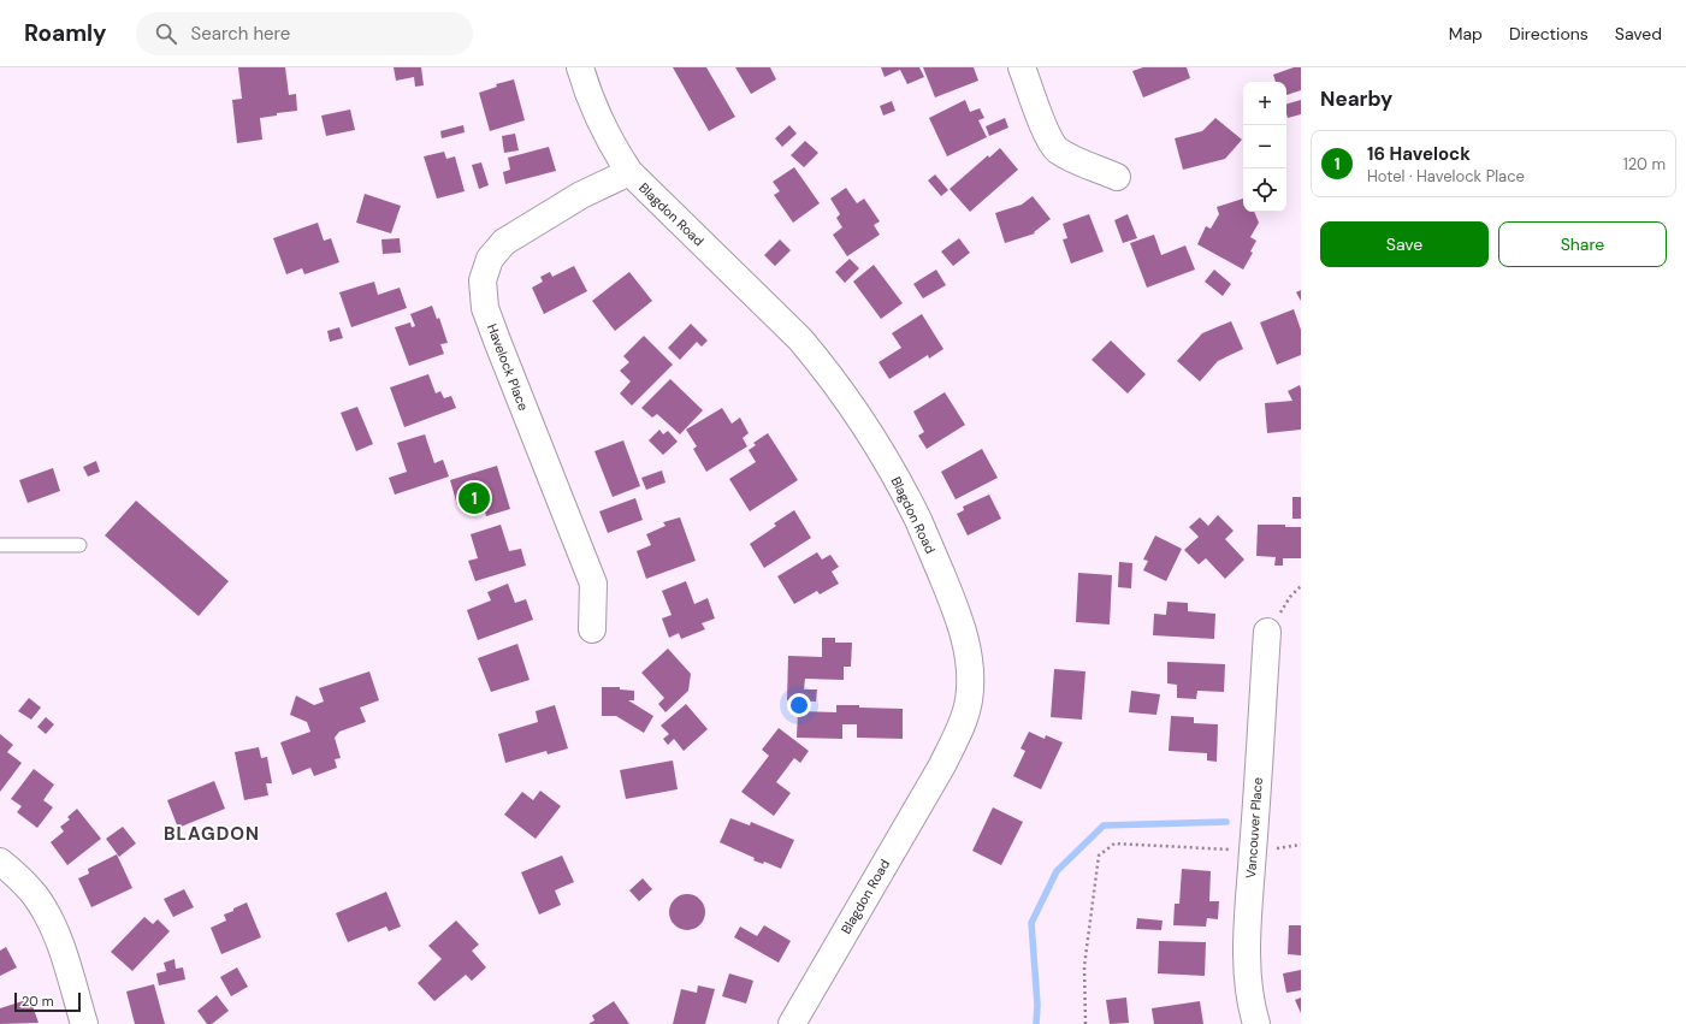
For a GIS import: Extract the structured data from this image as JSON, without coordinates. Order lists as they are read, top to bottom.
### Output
{
  "streets": {
    "street": ["Blagdon Road", "Havelock Place", "Vancouver Place"]
  },
  "crossings": [
    ["Blagdon Road", "Havelock Place"]
  ],
  "districts": ["BLAGDON"],
  "scale_bar": "20 m",
  "page": {
    "header": "Roamly",
    "search": "Search here",
    "nav": ["Map", "Directions", "Saved"],
    "heading": "Nearby",
    "map_buttons": ["+", "−"],
    "list": [
      {
        "mark": "1",
        "name": "16 Havelock",
        "note": "Hotel · Havelock Place",
        "value": "120 m"
      }
    ],
    "buttons": ["Save", "Share"],
    "pins": "1",
    "scale": "20 m"
  }
}
